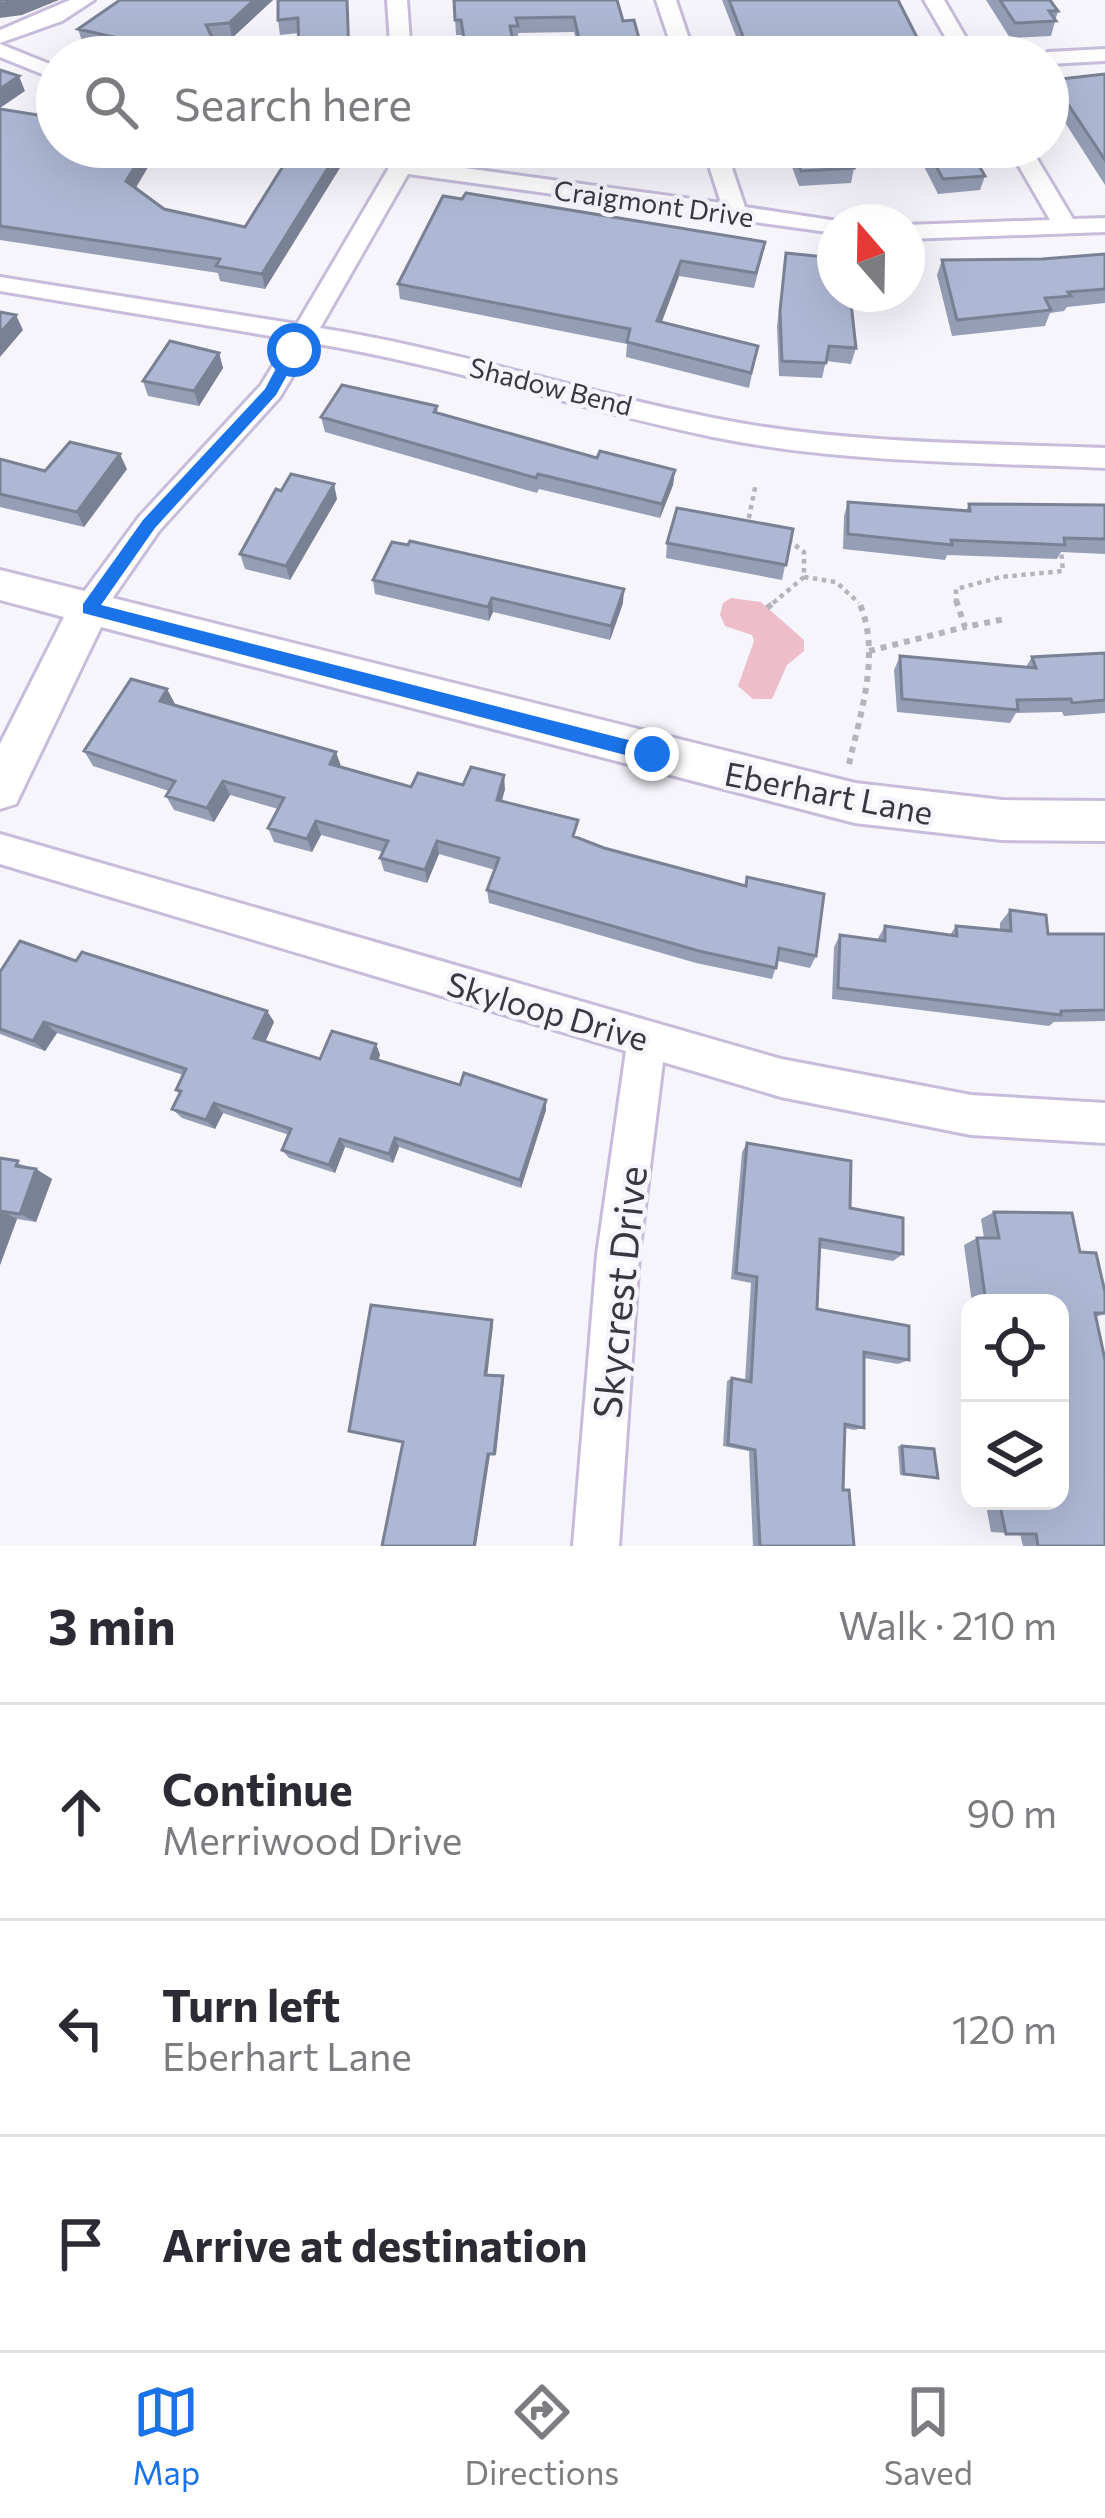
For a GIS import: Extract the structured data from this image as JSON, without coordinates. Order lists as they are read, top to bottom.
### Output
{
  "streets": {
    "street": [
      "Craigmont Drive",
      "Shadow Bend",
      "Eberhart Lane",
      "Skyloop Drive",
      "Skycrest Drive"
    ]
  },
  "crossings": [
    ["Skyloop Drive", "Skycrest Drive"]
  ],
  "north": "top",
  "page": {
    "search": "Search here",
    "heading": ["3 min", "Walk · 210 m"],
    "list": [
      ["Continue", "Merriwood Drive", "90 m"],
      ["Turn left", "Eberhart Lane", "120 m"],
      "Arrive at destination"
    ],
    "nav": ["Map", "Directions", "Saved"]
  }
}
